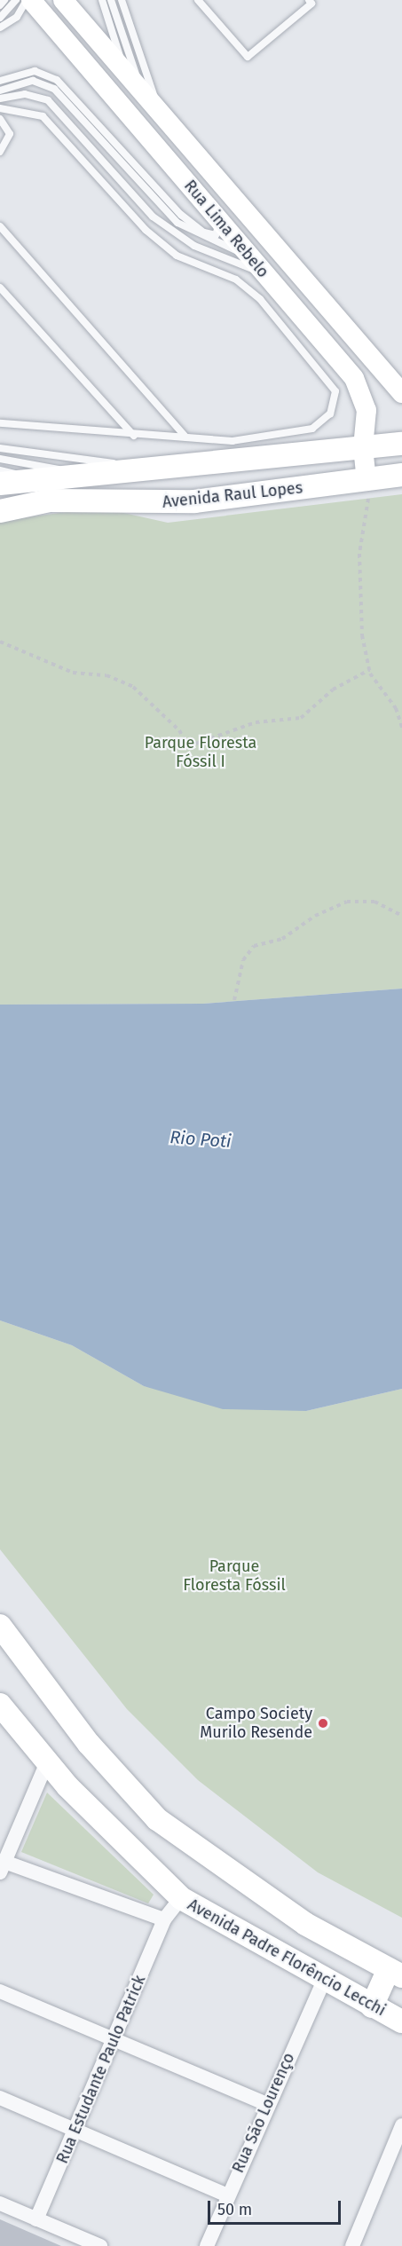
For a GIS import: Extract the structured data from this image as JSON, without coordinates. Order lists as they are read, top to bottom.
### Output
{
  "streets": {
    "main road": ["Avenida Raul Lopes", "Avenida Padre Florêncio Lecchi"],
    "street": ["Rua Lima Rebelo", "Rua Estudante Paulo Patrick", "Rua São Lourenço"]
  },
  "crossings": [
    ["Rua Lima Rebelo", "Avenida Raul Lopes"],
    ["Avenida Padre Florêncio Lecchi", "Rua Estudante Paulo Patrick"],
    ["Avenida Padre Florêncio Lecchi", "Rua São Lourenço"]
  ],
  "water": ["Rio Poti"],
  "parks": ["Parque Floresta Fóssil I", "Parque Floresta Fóssil"],
  "places": ["Campo Society Murilo Resende"],
  "scale_bar": "50 m"
}
